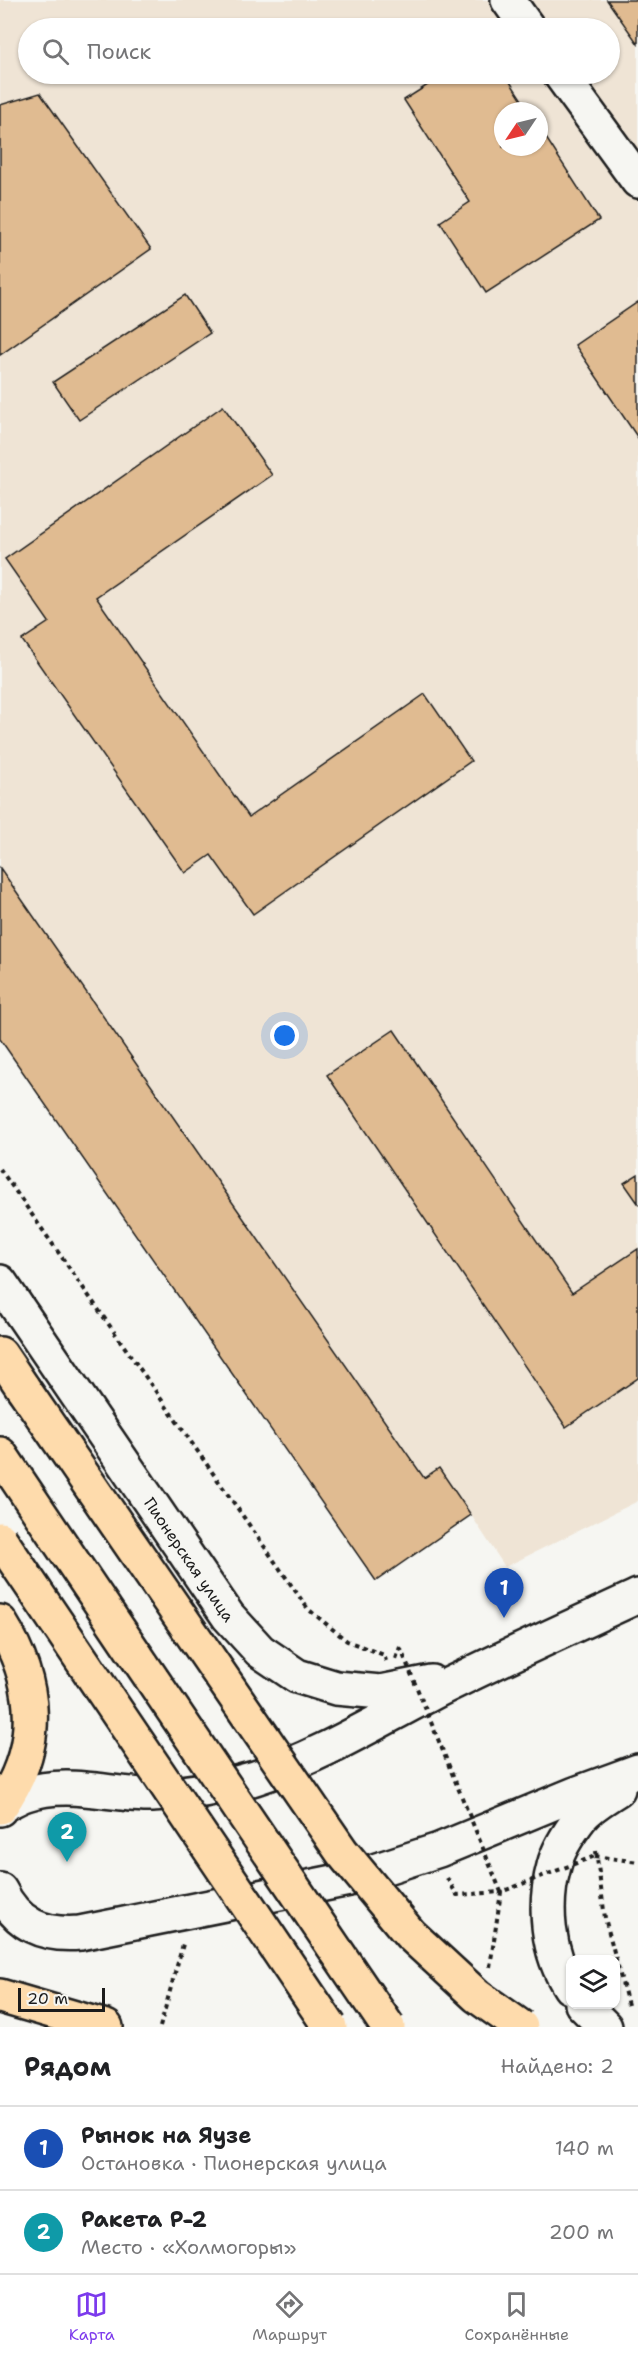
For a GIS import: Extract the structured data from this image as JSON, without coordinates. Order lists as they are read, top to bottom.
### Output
{
  "streets": {
    "street": ["Пионерская улица"]
  },
  "scale_bar": "20 m",
  "north": "bottom left",
  "page": {
    "search": "Поиск",
    "pins": ["1", "2"],
    "scale": "20 m",
    "heading": ["Рядом", "Найдено: 2"],
    "list": [
      {
        "mark": "1",
        "name": "Рынок на Яузе",
        "note": "Остановка · Пионерская улица",
        "value": "140 m"
      },
      {
        "mark": "2",
        "name": "Ракета Р-2",
        "note": "Место · «Холмогоры»",
        "value": "200 m"
      }
    ],
    "nav": ["Карта", "Маршрут", "Сохранённые"]
  }
}
